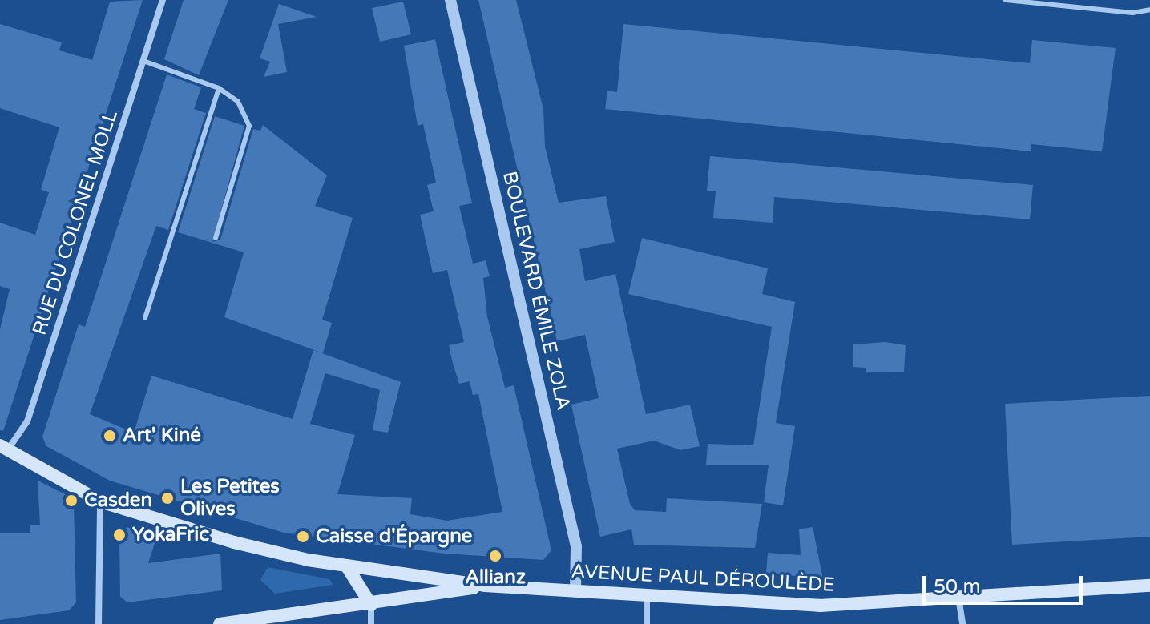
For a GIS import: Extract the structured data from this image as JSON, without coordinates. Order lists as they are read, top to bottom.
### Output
{
  "streets": {
    "main road": ["AVENUE PAUL DÉROULÈDE"],
    "street": ["RUE DU COLONEL MOLL", "BOULEVARD ÉMILE ZOLA"]
  },
  "crossings": [
    ["RUE DU COLONEL MOLL", "AVENUE PAUL DÉROULÈDE"],
    ["BOULEVARD ÉMILE ZOLA", "AVENUE PAUL DÉROULÈDE"]
  ],
  "places": [
    "Art' Kiné",
    "Les Petites Olives",
    "Casden",
    "YokaFric",
    "Caisse d'Épargne",
    "Allianz"
  ],
  "scale_bar": "50 m"
}
